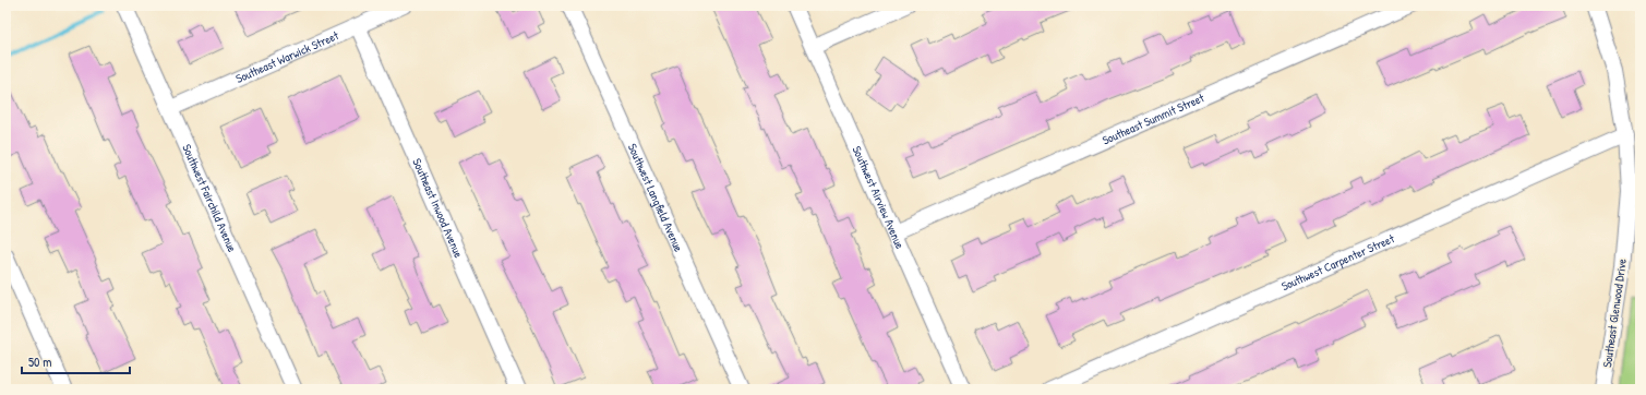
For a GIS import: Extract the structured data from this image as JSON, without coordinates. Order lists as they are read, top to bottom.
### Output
{
  "streets": {
    "street": [
      "Southeast Warwick Street",
      "Southeast Summit Street",
      "Southwest Fairchild Avenue",
      "Southwest Langfield Avenue",
      "Southwest Airview Avenue",
      "Southeast Inwood Avenue",
      "Southwest Carpenter Street",
      "Southeast Glenwood Drive"
    ]
  },
  "crossings": [
    ["Southeast Warwick Street", "Southwest Fairchild Avenue"],
    ["Southeast Warwick Street", "Southeast Inwood Avenue"],
    ["Southeast Summit Street", "Southwest Airview Avenue"],
    ["Southwest Carpenter Street", "Southeast Glenwood Drive"]
  ],
  "scale_bar": "50 m"
}
